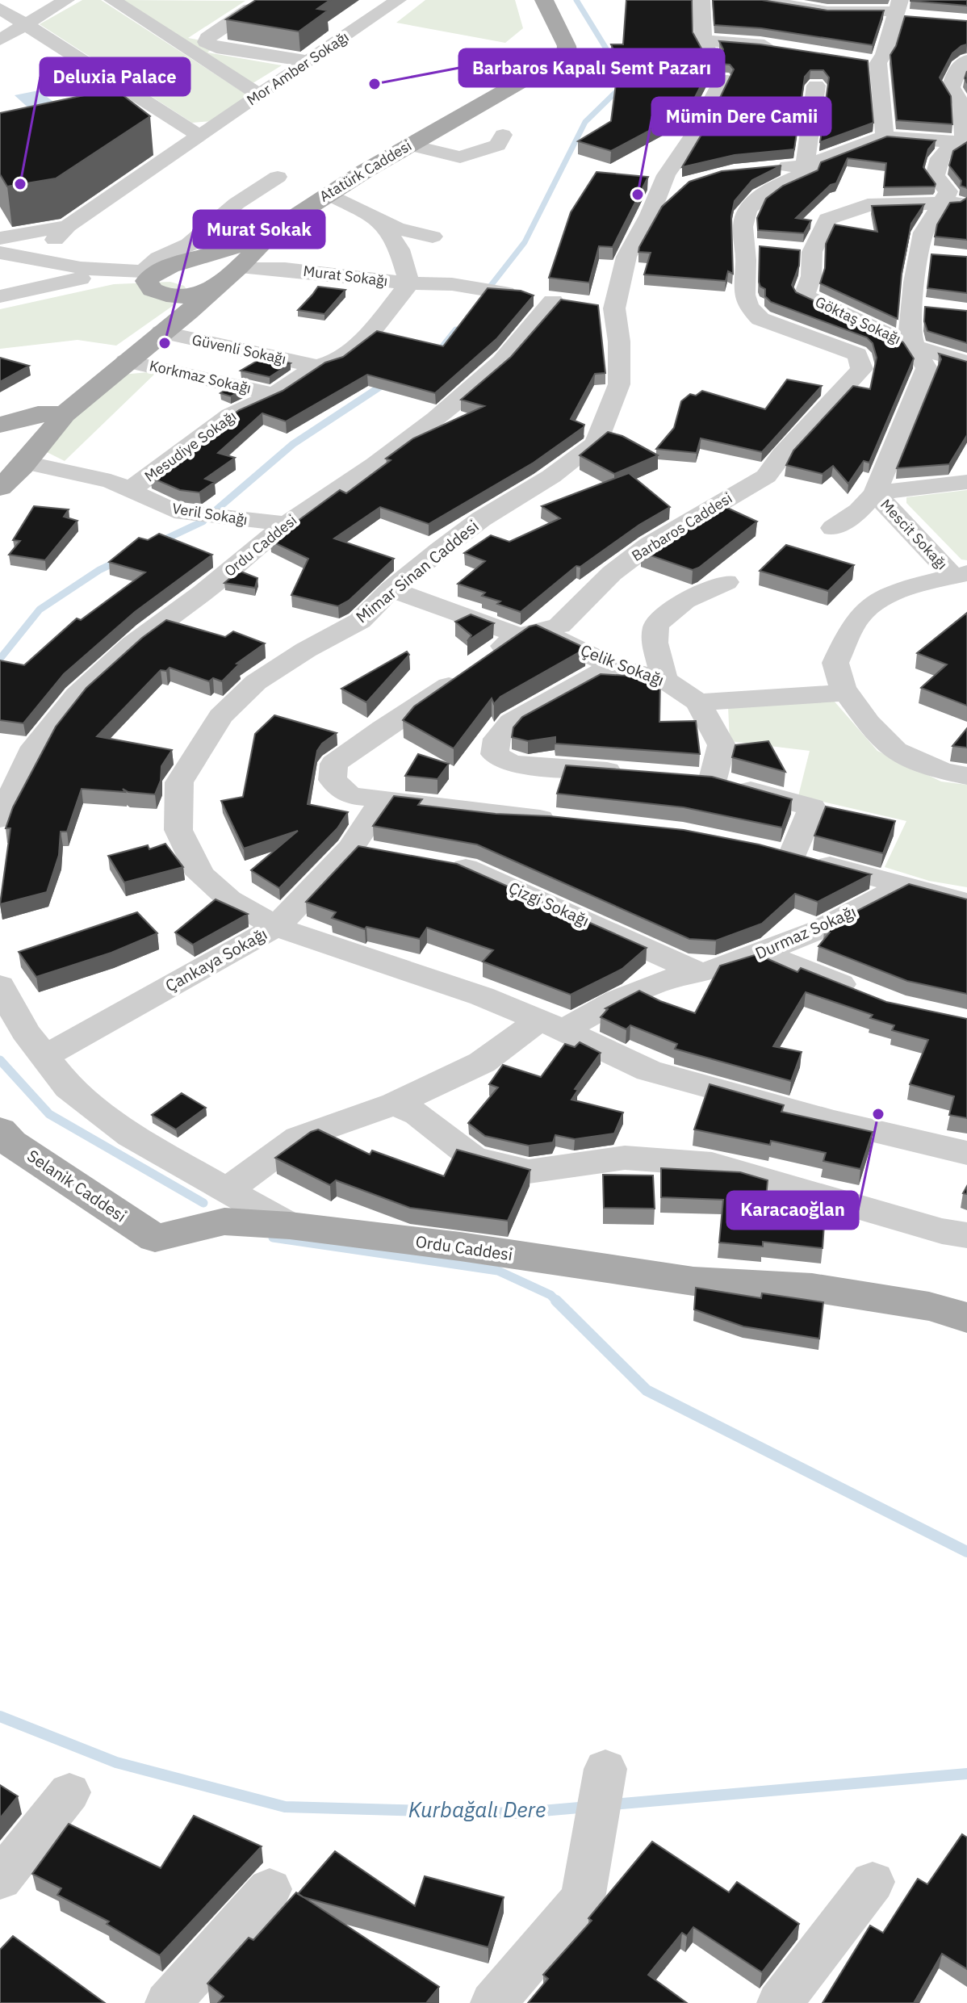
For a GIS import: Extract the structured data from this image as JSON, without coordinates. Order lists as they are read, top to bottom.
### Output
{
  "streets": {
    "main road": ["Atatürk Caddesi", "Ordu Caddesi", "Selanik Caddesi"],
    "street": [
      "Mor Amber Sokağı",
      "Murat Sokağı",
      "Göktaş Sokağı",
      "Güvenli Sokağı",
      "Korkmaz Sokağı",
      "Mesudiye Sokağı",
      "Veril Sokağı",
      "Barbaros Caddesi",
      "Mescit Sokağı",
      "Mimar Sinan Caddesi",
      "Çelik Sokağı",
      "Çizgi Sokağı",
      "Durmaz Sokağı",
      "Çankaya Sokağı"
    ]
  },
  "crossings": [
    ["Atatürk Caddesi", "Murat Sokağı"],
    ["Atatürk Caddesi", "Güvenli Sokağı"],
    ["Atatürk Caddesi", "Korkmaz Sokağı"],
    ["Atatürk Caddesi", "Veril Sokağı"],
    ["Murat Sokağı", "Mesudiye Sokağı"],
    ["Murat Sokağı", "Ordu Caddesi"],
    ["Murat Sokağı", "Mimar Sinan Caddesi"],
    ["Güvenli Sokağı", "Mesudiye Sokağı"],
    ["Korkmaz Sokağı", "Mesudiye Sokağı"],
    ["Mesudiye Sokağı", "Veril Sokağı"],
    ["Veril Sokağı", "Ordu Caddesi"],
    ["Barbaros Caddesi", "Çelik Sokağı"],
    ["Barbaros Caddesi", "Çankaya Sokağı"],
    ["Ordu Caddesi", "Mimar Sinan Caddesi"],
    ["Ordu Caddesi", "Durmaz Sokağı"],
    ["Ordu Caddesi", "Çankaya Sokağı"],
    ["Ordu Caddesi", "Selanik Caddesi"],
    ["Mimar Sinan Caddesi", "Çelik Sokağı"],
    ["Mimar Sinan Caddesi", "Durmaz Sokağı"],
    ["Mimar Sinan Caddesi", "Çankaya Sokağı"],
    ["Çelik Sokağı", "Durmaz Sokağı"],
    ["Çizgi Sokağı", "Durmaz Sokağı"]
  ],
  "water": ["Kurbağalı Dere"],
  "places": [
    "Barbaros Kapalı Semt Pazarı",
    "Deluxia Palace",
    "Mümin Dere Camii",
    "Murat Sokak",
    "Karacaoğlan"
  ]
}
